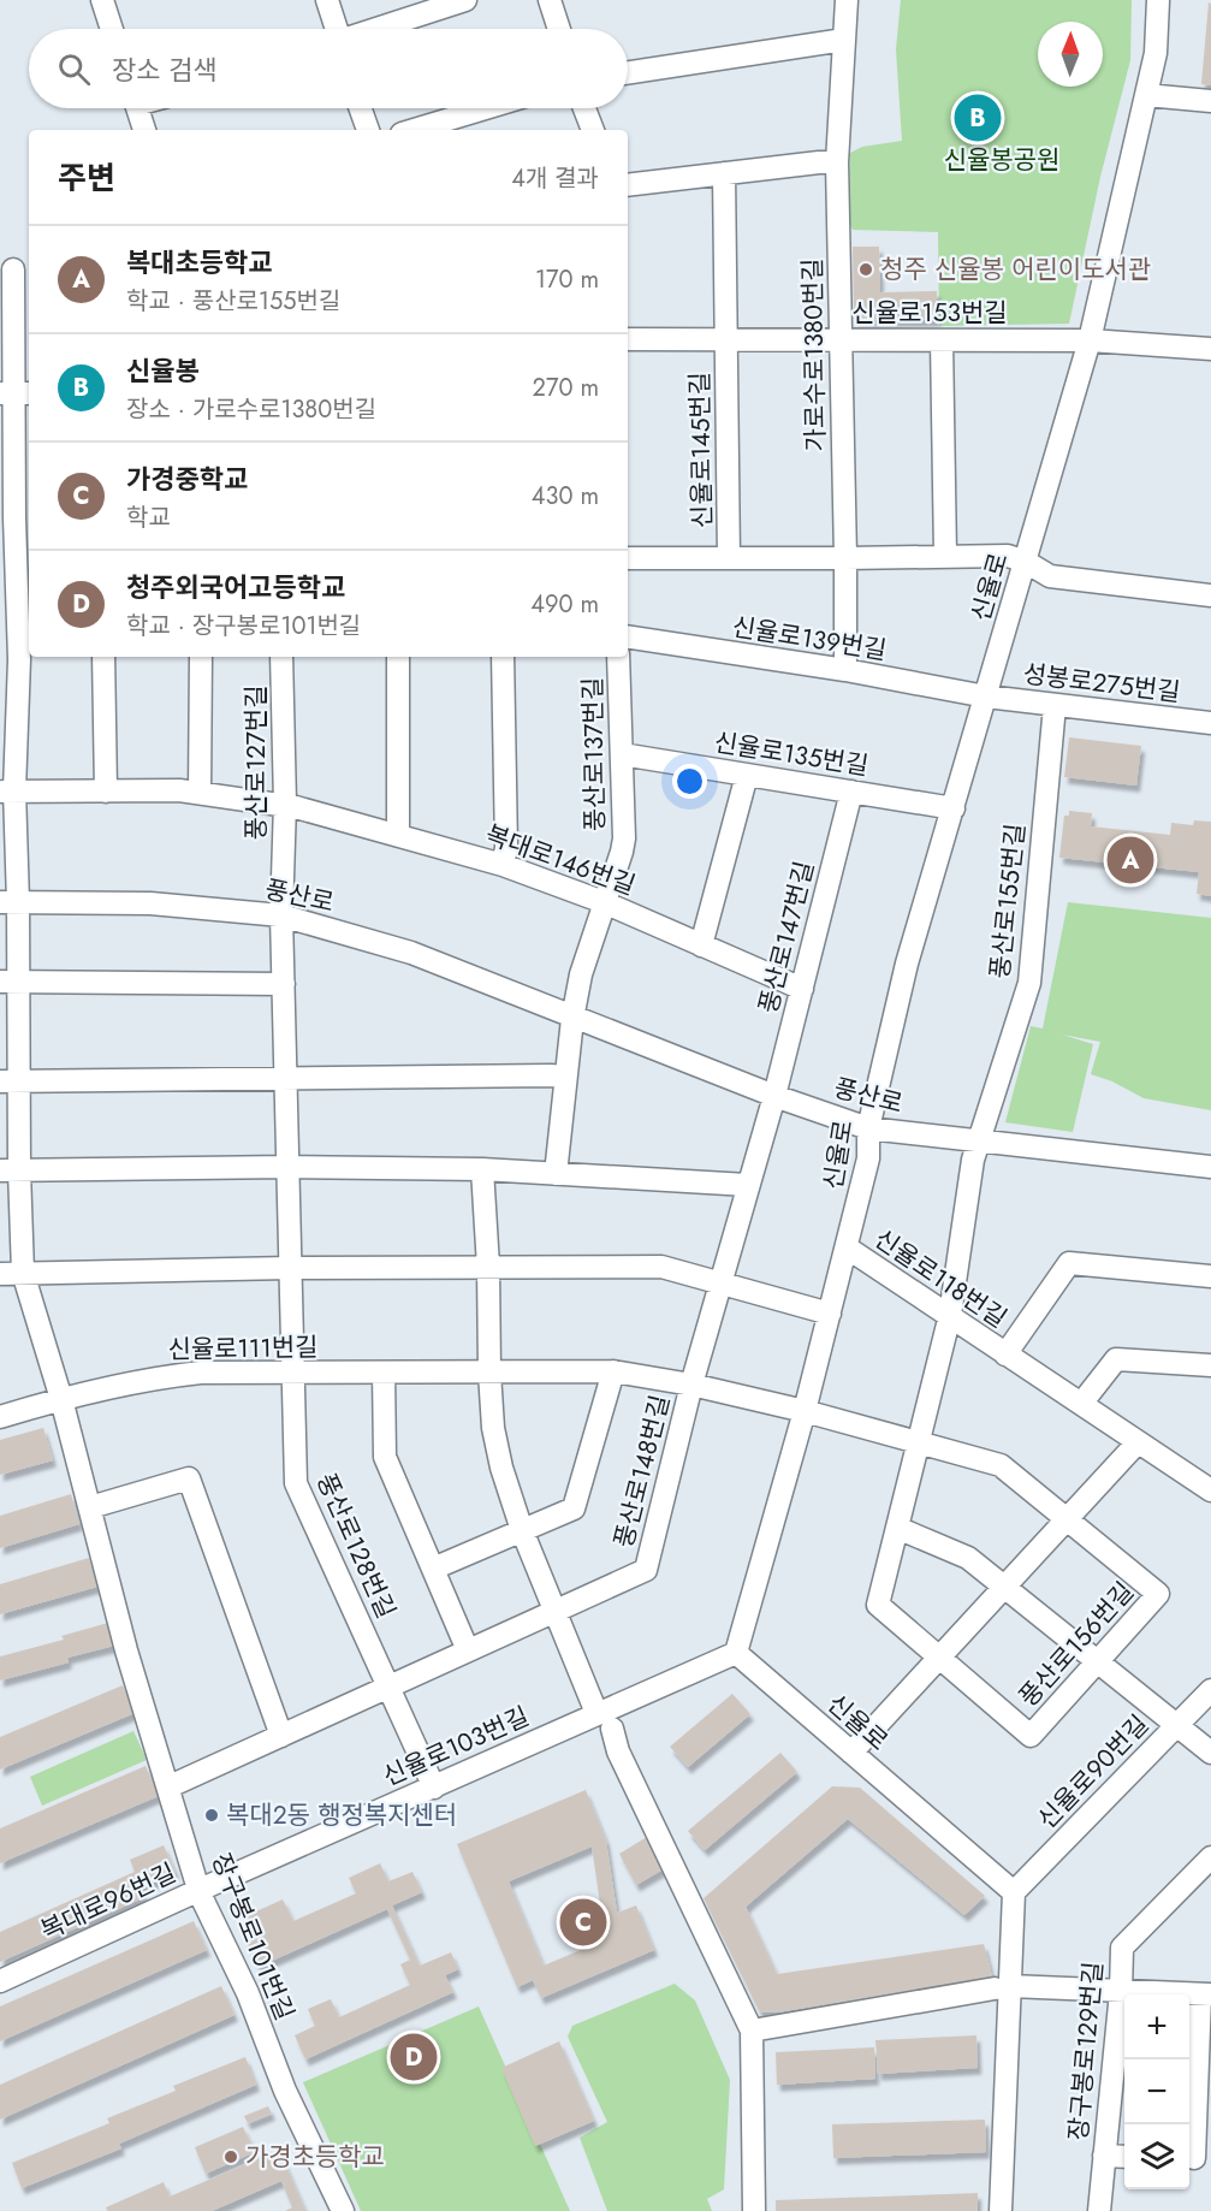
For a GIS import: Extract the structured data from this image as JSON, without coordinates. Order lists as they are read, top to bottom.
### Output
{
  "streets": {
    "street": [
      "신율로153번길",
      "가로수로1380번길",
      "신율로145번길",
      "신율로",
      "신율로139번길",
      "성봉로275번길",
      "풍산로137번길",
      "신율로135번길",
      "풍산로127번길",
      "복대로146번길",
      "풍산로",
      "풍산로155번길",
      "풍산로147번길",
      "신율로118번길",
      "신율로111번길",
      "풍산로148번길",
      "풍산로128번길",
      "풍산로156번길",
      "신율로103번길",
      "신율로90번길",
      "복대로96번길",
      "장구봉로101번길",
      "장구봉로129번길"
    ]
  },
  "crossings": [
    ["신율로153번길", "가로수로1380번길"],
    ["신율로153번길", "신율로145번길"],
    ["신율로153번길", "신율로"],
    ["가로수로1380번길", "신율로145번길"],
    ["가로수로1380번길", "신율로139번길"],
    ["신율로145번길", "신율로"],
    ["신율로", "신율로139번길"],
    ["신율로", "성봉로275번길"],
    ["신율로", "신율로135번길"],
    ["신율로", "풍산로"],
    ["신율로", "신율로118번길"],
    ["신율로", "신율로111번길"],
    ["신율로", "신율로103번길"],
    ["신율로", "신율로90번길"],
    ["신율로139번길", "성봉로275번길"],
    ["성봉로275번길", "풍산로155번길"],
    ["풍산로137번길", "신율로135번길"],
    ["풍산로137번길", "복대로146번길"],
    ["풍산로137번길", "풍산로"],
    ["신율로135번길", "풍산로147번길"],
    ["풍산로127번길", "복대로146번길"],
    ["풍산로127번길", "풍산로"],
    ["풍산로127번길", "풍산로128번길"],
    ["복대로146번길", "풍산로147번길"],
    ["복대로146번길", "장구봉로101번길"],
    ["풍산로", "풍산로155번길"],
    ["풍산로", "풍산로147번길"],
    ["풍산로", "풍산로148번길"],
    ["풍산로", "풍산로128번길"],
    ["풍산로", "풍산로156번길"],
    ["풍산로", "장구봉로101번길"],
    ["풍산로155번길", "풍산로156번길"],
    ["풍산로147번길", "풍산로148번길"],
    ["신율로118번길", "풍산로156번길"],
    ["신율로111번길", "풍산로148번길"],
    ["신율로111번길", "풍산로128번길"],
    ["신율로111번길", "풍산로156번길"],
    ["신율로111번길", "장구봉로101번길"],
    ["풍산로148번길", "풍산로128번길"],
    ["풍산로148번길", "장구봉로101번길"],
    ["풍산로128번길", "신율로103번길"],
    ["신율로103번길", "복대로96번길"],
    ["신율로103번길", "장구봉로101번길"],
    ["복대로96번길", "장구봉로101번길"]
  ],
  "parks": ["신율봉공원"],
  "places": ["청주 신율봉 어린이도서관", "복대2동 행정복지센터", "가경초등학교"],
  "north": "top",
  "page": {
    "search": "장소 검색",
    "pins": [
      "B",
      "A",
      "C",
      "D"
    ],
    "heading": ["주변", "4개 결과"],
    "list": [
      {
        "mark": "A",
        "name": "복대초등학교",
        "note": "학교 · 풍산로155번길",
        "value": "170 m"
      },
      {
        "mark": "B",
        "name": "신율봉",
        "note": "장소 · 가로수로1380번길",
        "value": "270 m"
      },
      {
        "mark": "C",
        "name": "가경중학교",
        "note": "학교",
        "value": "430 m"
      },
      {
        "mark": "D",
        "name": "청주외국어고등학교",
        "note": "학교 · 장구봉로101번길",
        "value": "490 m"
      }
    ],
    "map_buttons": ["+", "−"]
  }
}
